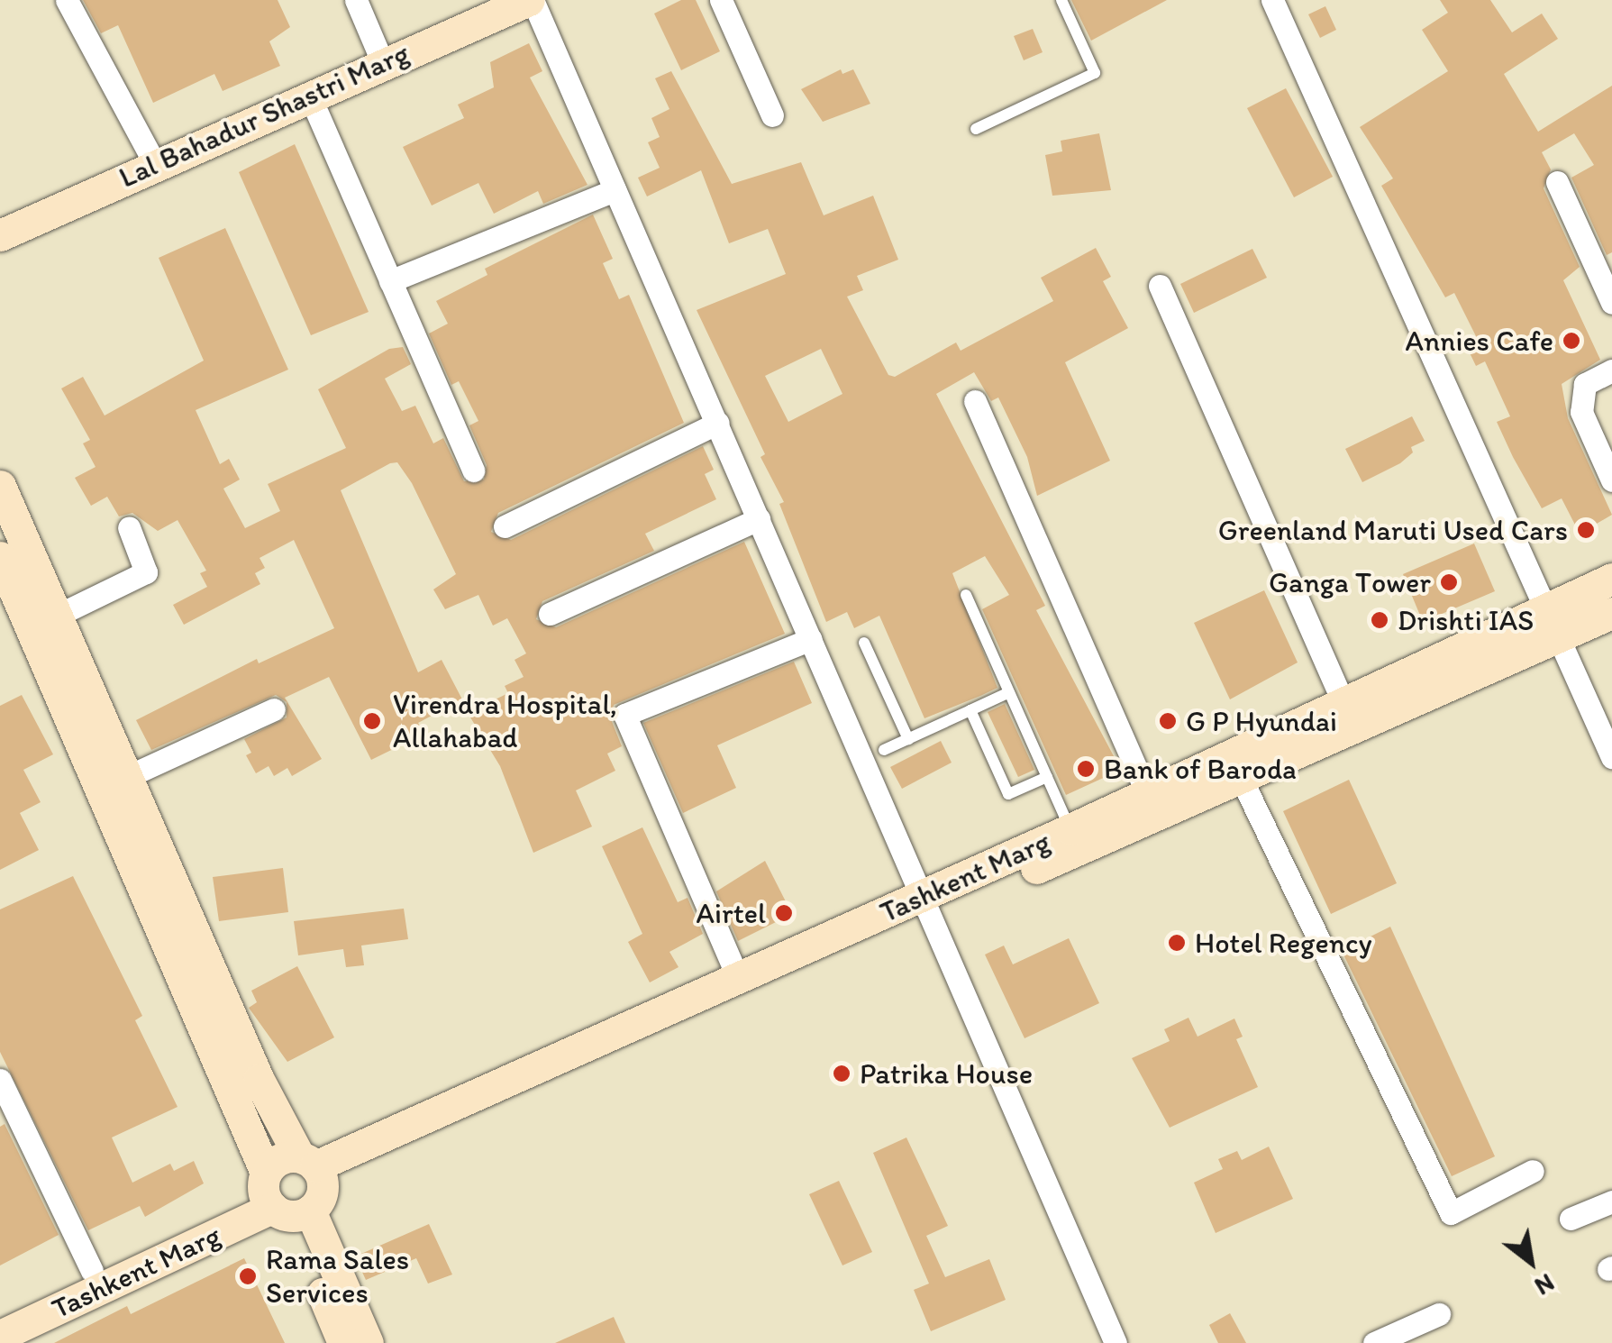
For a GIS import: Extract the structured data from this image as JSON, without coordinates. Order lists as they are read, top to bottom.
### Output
{
  "streets": {
    "street": ["Lal Bahadur Shastri Marg", "Tashkent Marg"]
  },
  "places": [
    "Annies Cafe",
    "Greenland Maruti Used Cars",
    "Ganga Tower",
    "Drishti IAS",
    "Virendra Hospital, Allahabad",
    "G P Hyundai",
    "Bank of Baroda",
    "Airtel",
    "Hotel Regency",
    "Patrika House",
    "Rama Sales Services"
  ],
  "north": "bottom right"
}
